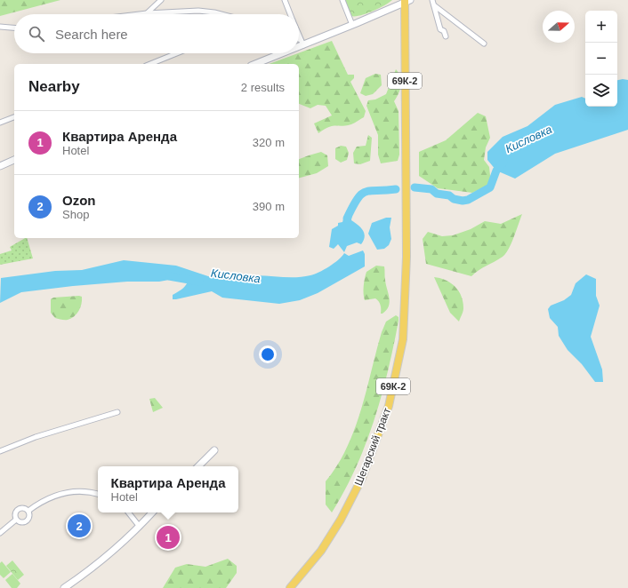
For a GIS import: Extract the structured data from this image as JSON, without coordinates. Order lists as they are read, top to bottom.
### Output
{
  "streets": {
    "main road": ["69К-2", "Шегарский тракт"]
  },
  "water": ["Кисловка"],
  "north": "right",
  "page": {
    "map_buttons": ["+", "−"],
    "search": "Search here",
    "heading": ["Nearby", "2 results"],
    "list": [
      {
        "mark": "1",
        "name": "Квартира Аренда",
        "note": "Hotel",
        "value": "320 m"
      },
      {
        "mark": "2",
        "name": "Ozon",
        "note": "Shop",
        "value": "390 m"
      }
    ],
    "popup": ["Квартира Аренда", "Hotel"],
    "pins": ["2", "1"]
  }
}
